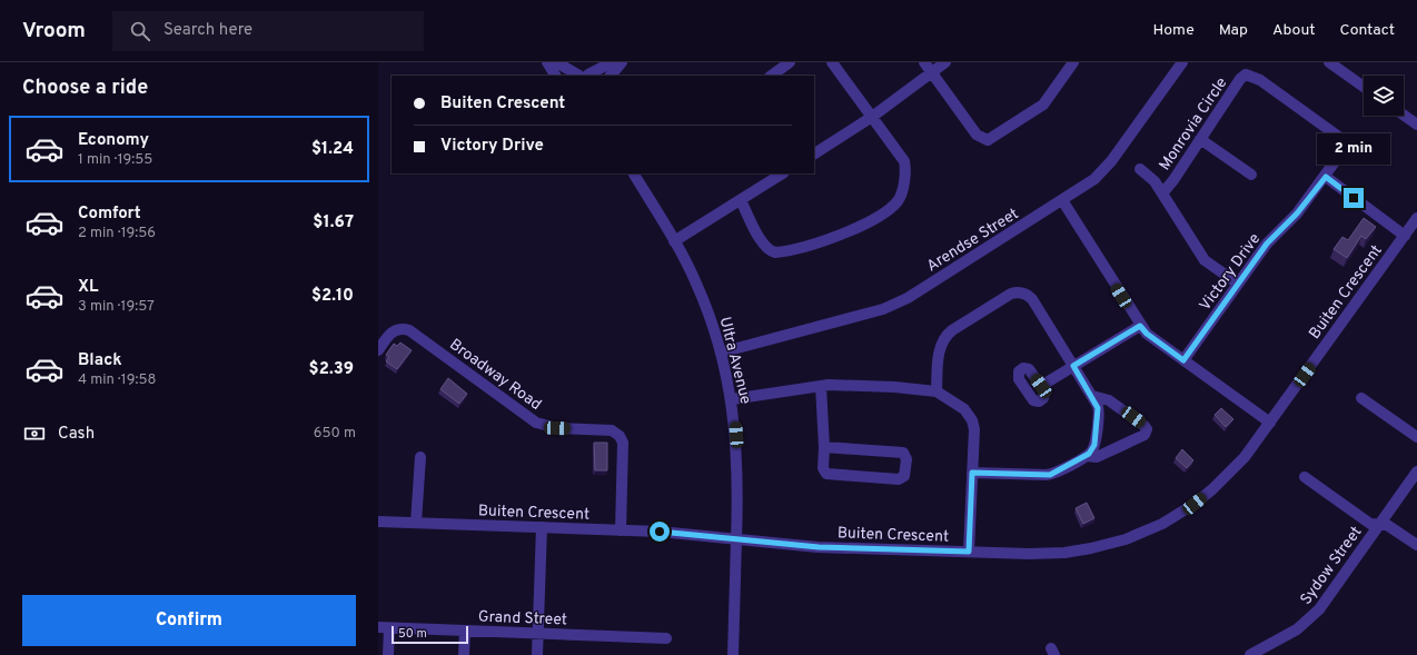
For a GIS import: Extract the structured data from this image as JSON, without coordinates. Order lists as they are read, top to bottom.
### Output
{
  "streets": {
    "street": [
      "Monrovia Circle",
      "Arendse Street",
      "Victory Drive",
      "Buiten Crescent",
      "Ultra Avenue",
      "Broadway Road",
      "Sydow Street",
      "Grand Street"
    ]
  },
  "crossings": [
    ["Monrovia Circle", "Victory Drive"],
    ["Arendse Street", "Ultra Avenue"],
    ["Buiten Crescent", "Ultra Avenue"],
    ["Buiten Crescent", "Broadway Road"]
  ],
  "scale_bar": "50 m",
  "page": {
    "header": "Vroom",
    "search": "Search here",
    "nav": [
      "Home",
      "Map",
      "About",
      "Contact"
    ],
    "heading": "Choose a ride",
    "banner": ["Buiten Crescent", "Victory Drive"],
    "list": [
      {
        "name": "Economy",
        "note": "1 min · 19:55",
        "value": "$1.24"
      },
      {
        "name": "Comfort",
        "note": "2 min · 19:56",
        "value": "$1.67"
      },
      {
        "name": "XL",
        "note": "3 min · 19:57",
        "value": "$2.10"
      },
      {
        "name": "Black",
        "note": "4 min · 19:58",
        "value": "$2.39"
      }
    ],
    "bubble": "2 min",
    "pay": ["Cash", "650 m"],
    "buttons": "Confirm",
    "scale": "50 m"
  }
}
